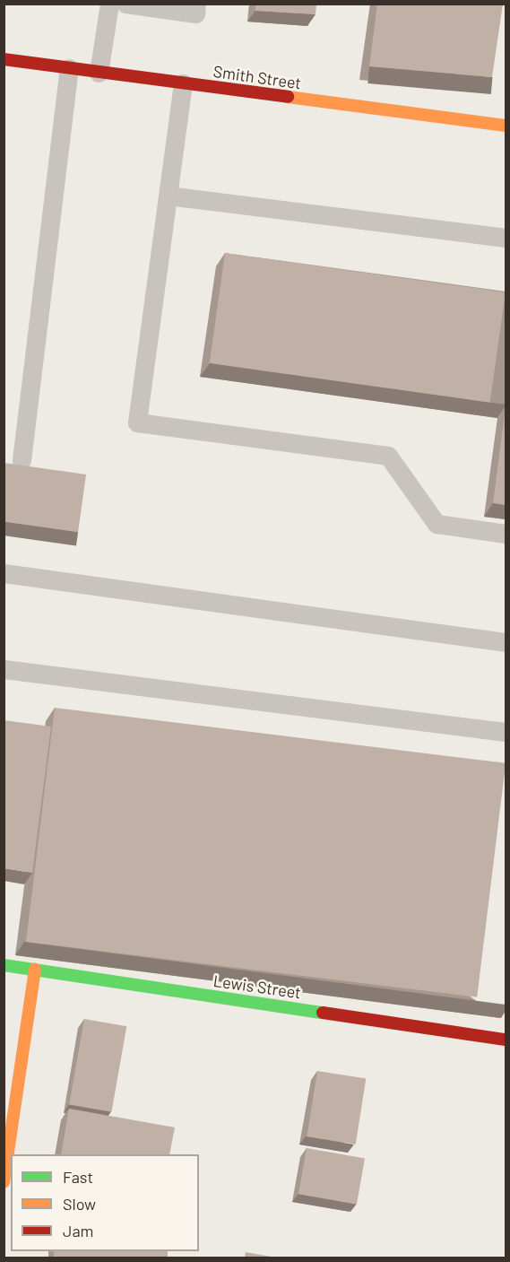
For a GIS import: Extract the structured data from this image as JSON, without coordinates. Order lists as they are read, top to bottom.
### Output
{
  "streets": {
    "street": ["Smith Street", "Lewis Street"]
  },
  "legend": ["Fast", "Slow", "Jam"]
}
